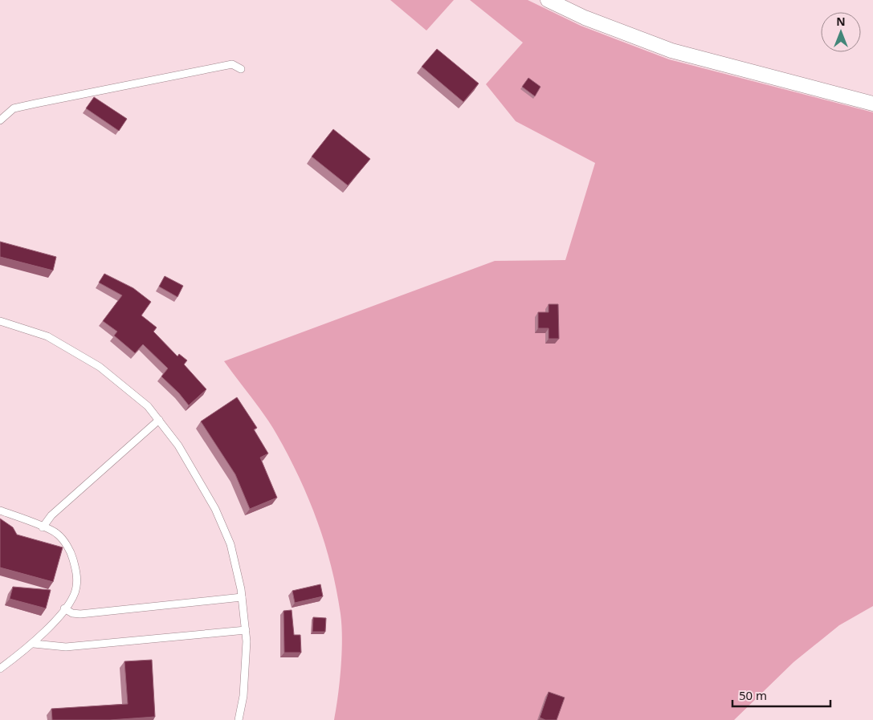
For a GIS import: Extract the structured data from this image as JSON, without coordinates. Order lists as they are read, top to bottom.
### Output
{
  "scale_bar": "50 m",
  "north": "top"
}
